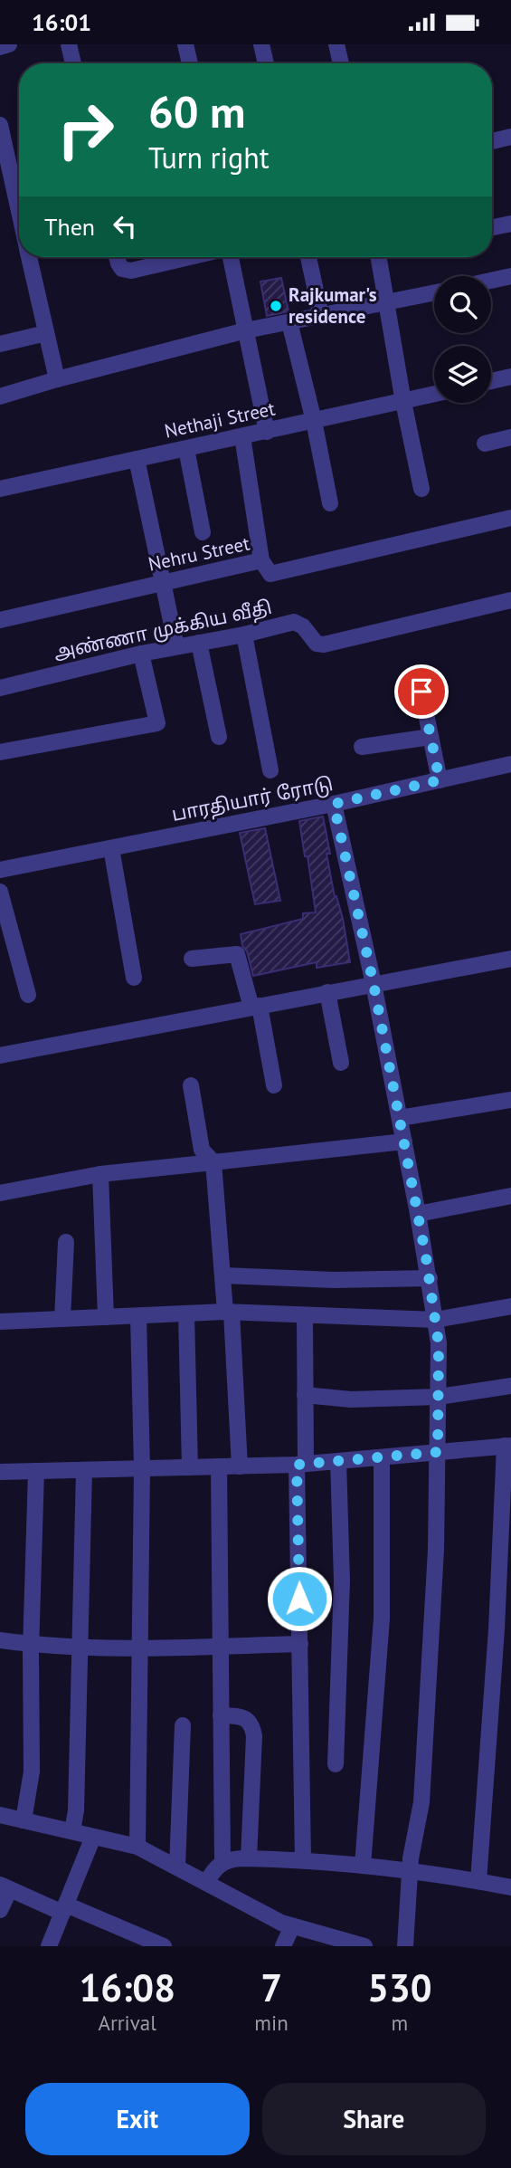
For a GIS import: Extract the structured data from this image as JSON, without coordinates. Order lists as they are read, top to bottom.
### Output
{
  "streets": {
    "street": [
      "Nethaji Street",
      "Nehru Street",
      "அண்ணா முக்கிய வீதி",
      "பாரதியார் ரோடு"
    ]
  },
  "places": ["Rajkumar's residence"],
  "page": {
    "status": "16:01",
    "turn": ["60 m", "Turn right"],
    "then": "Then",
    "eta": [
      "16:08",
      "Arrival",
      "7",
      "min",
      "530",
      "m"
    ],
    "buttons": ["Exit", "Share"]
  }
}
